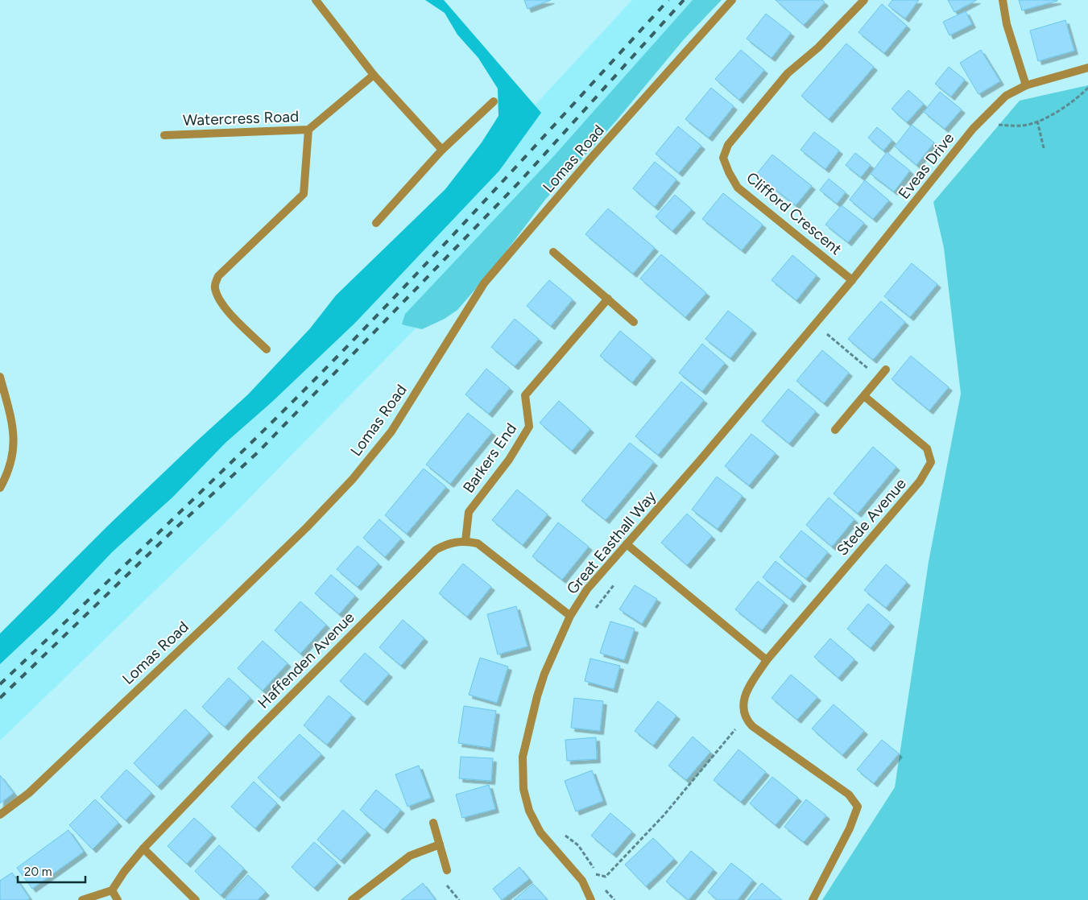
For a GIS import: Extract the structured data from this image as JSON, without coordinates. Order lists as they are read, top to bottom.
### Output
{
  "streets": {
    "street": [
      "Watercress Road",
      "Lomas Road",
      "Eveas Drive",
      "Clifford Crescent",
      "Barkers End",
      "Stede Avenue",
      "Great Easthall Way",
      "Haffenden Avenue"
    ]
  },
  "crossings": [
    ["Eveas Drive", "Clifford Crescent"],
    ["Eveas Drive", "Great Easthall Way"],
    ["Barkers End", "Haffenden Avenue"],
    ["Great Easthall Way", "Haffenden Avenue"]
  ],
  "scale_bar": "20 m"
}
